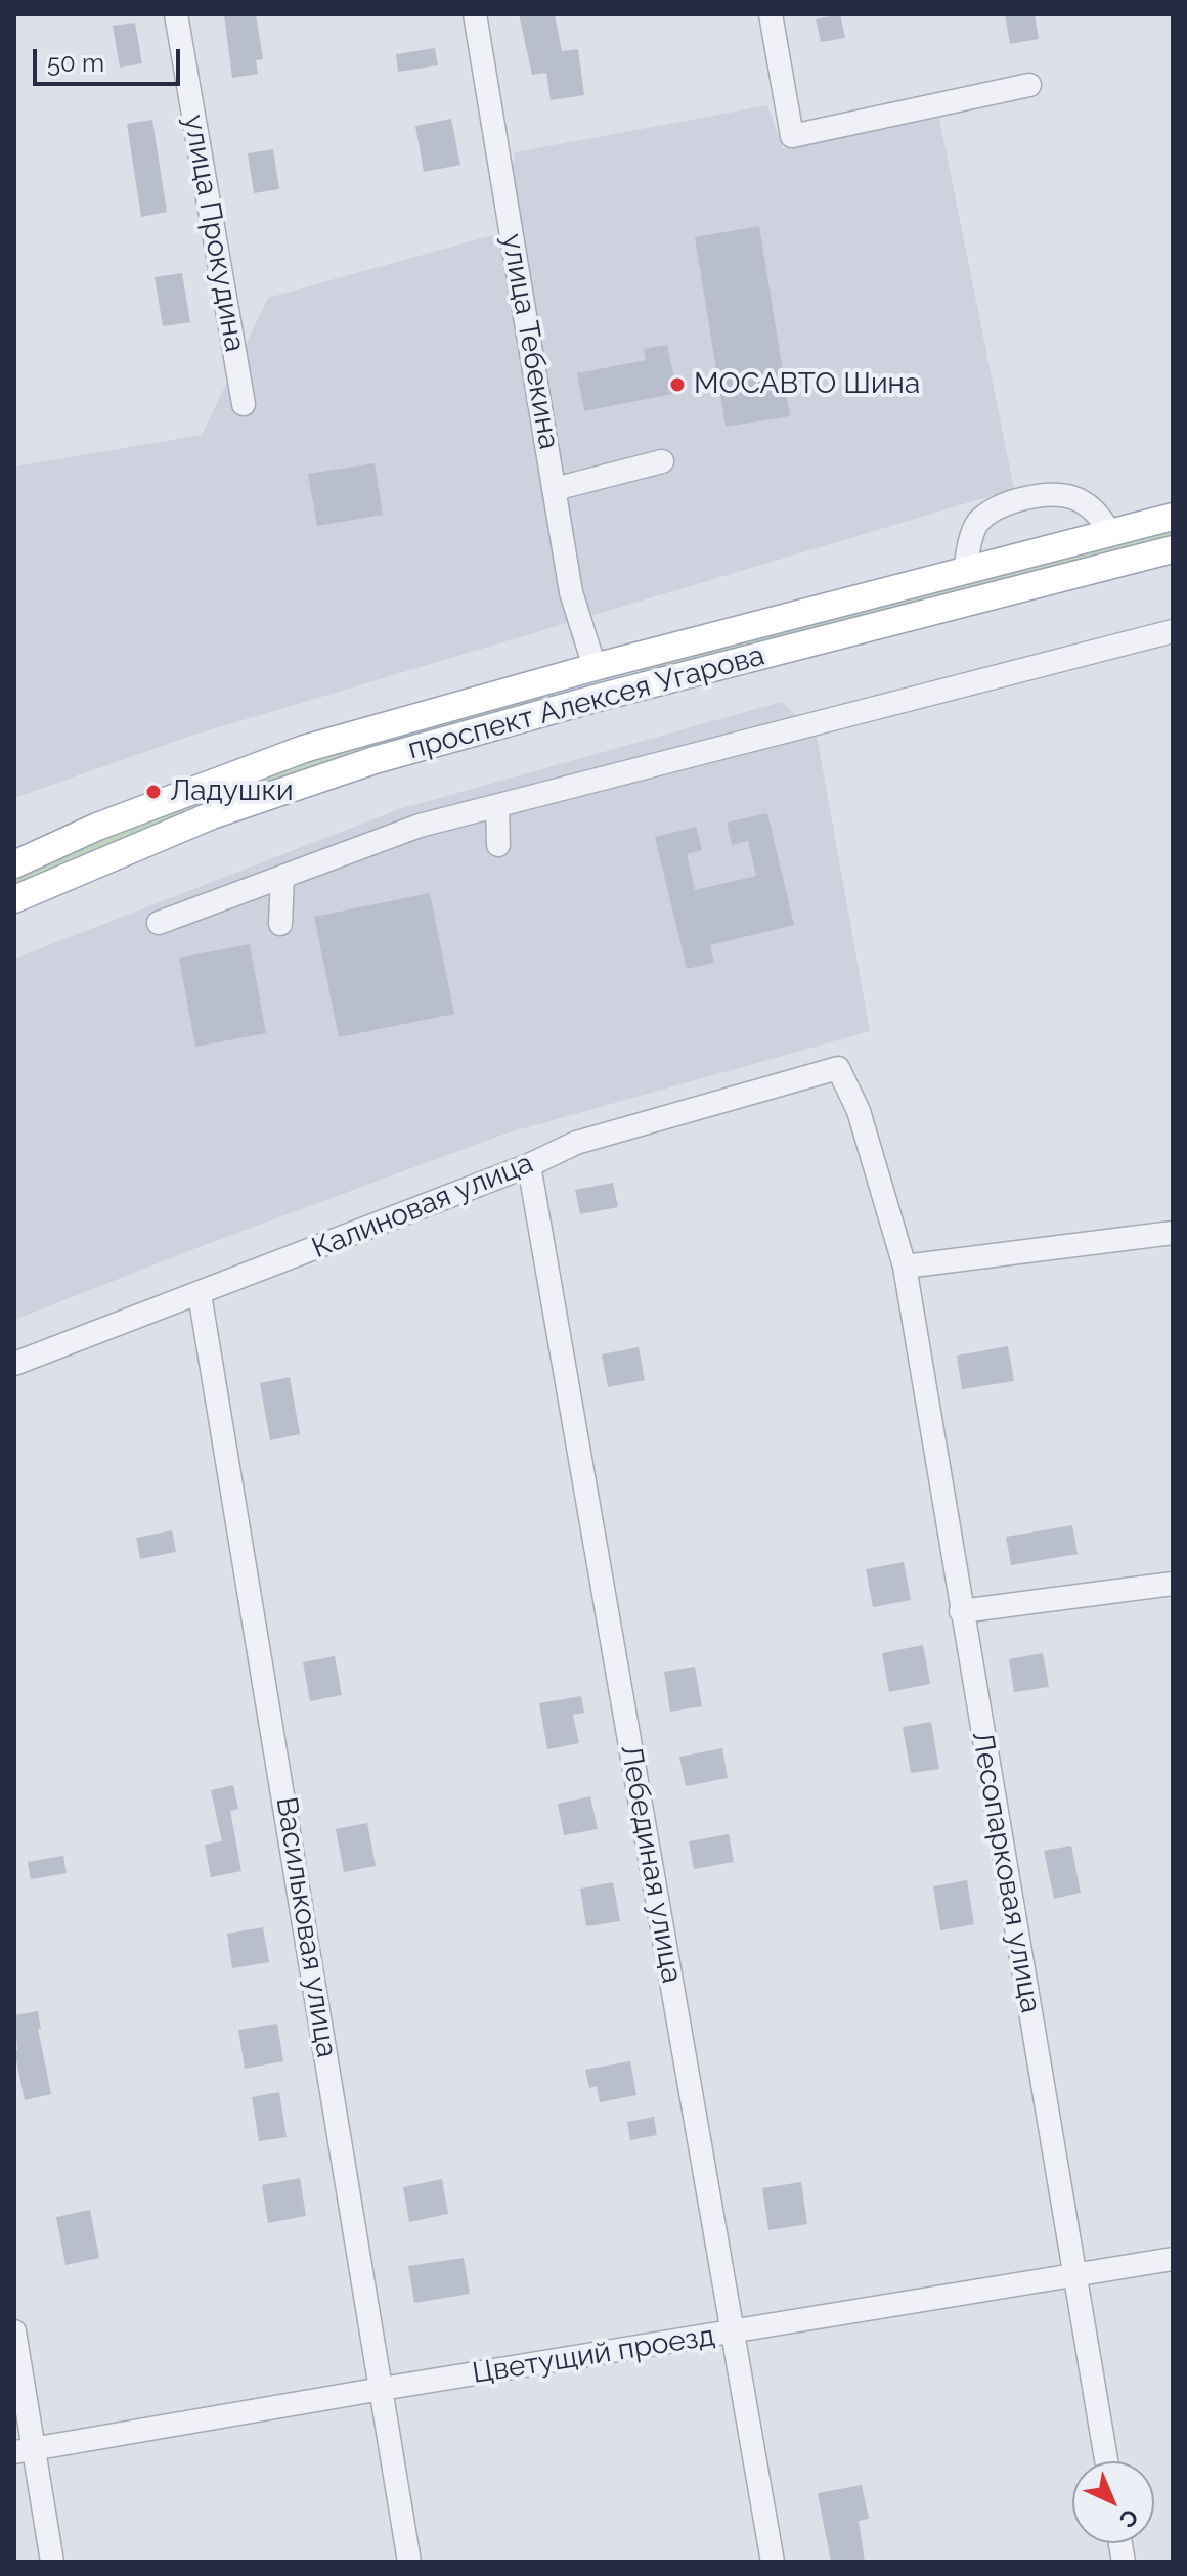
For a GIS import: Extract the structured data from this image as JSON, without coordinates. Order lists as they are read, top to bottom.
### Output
{
  "streets": {
    "main road": ["проспект Алексея Угарова"],
    "street": [
      "улица Прокудина",
      "улица Тебекина",
      "Калиновая улица",
      "Лебединая улица",
      "Лесопарковая улица",
      "Васильковая улица",
      "Цветущий проезд"
    ]
  },
  "crossings": [
    ["улица Тебекина", "проспект Алексея Угарова"],
    ["Калиновая улица", "Лебединая улица"],
    ["Калиновая улица", "Лесопарковая улица"],
    ["Калиновая улица", "Васильковая улица"],
    ["Лебединая улица", "Цветущий проезд"],
    ["Лесопарковая улица", "Цветущий проезд"],
    ["Васильковая улица", "Цветущий проезд"]
  ],
  "places": ["МОСАВТО Шина", "Ладушки"],
  "scale_bar": "50 m",
  "north": "bottom right"
}
